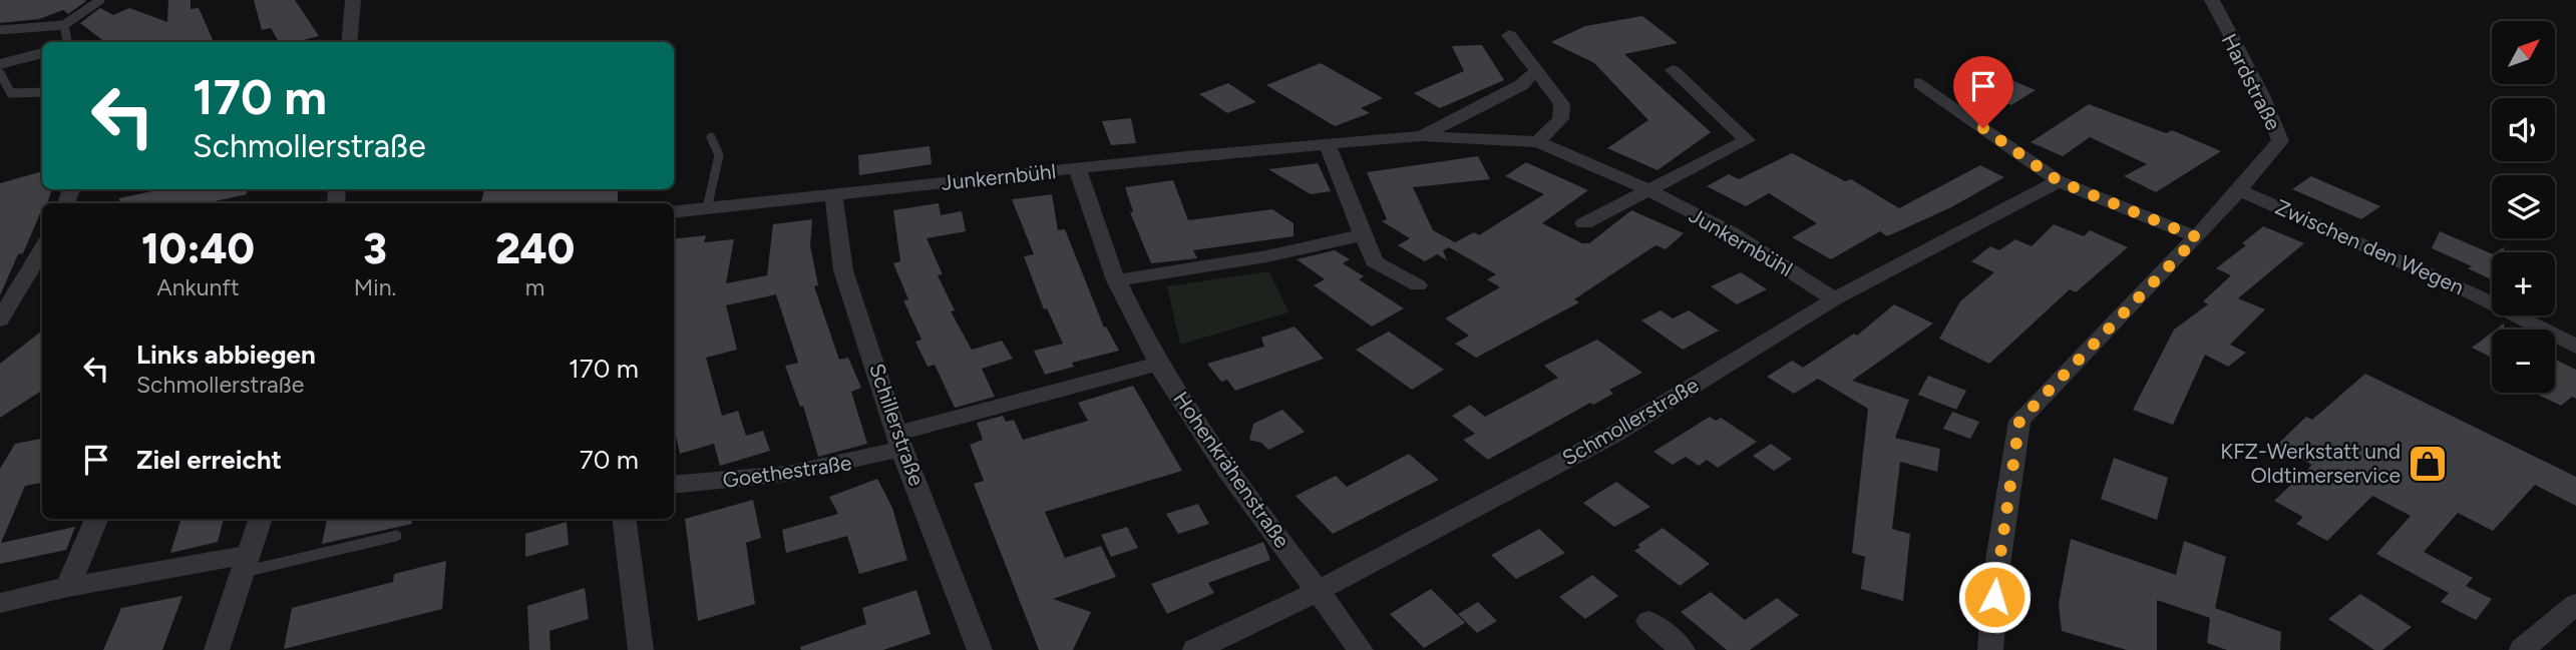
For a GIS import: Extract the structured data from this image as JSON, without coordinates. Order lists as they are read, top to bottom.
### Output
{
  "streets": {
    "street": [
      "Hardstraße",
      "Junkernbühl",
      "Zwischen den Wegen",
      "Schmollerstraße",
      "Schillerstraße",
      "Hohenkrähenstraße",
      "Goethestraße"
    ]
  },
  "crossings": [
    ["Hardstraße", "Zwischen den Wegen"],
    ["Junkernbühl", "Schmollerstraße"],
    ["Junkernbühl", "Schillerstraße"],
    ["Junkernbühl", "Hohenkrähenstraße"],
    ["Schmollerstraße", "Hohenkrähenstraße"],
    ["Schillerstraße", "Goethestraße"],
    ["Hohenkrähenstraße", "Goethestraße"]
  ],
  "places": {
    "shop": ["KFZ-Werkstatt und Oldtimerservice"]
  },
  "north": "top right",
  "page": {
    "map_buttons": ["+", "−"],
    "turn": ["170 m", "Schmollerstraße"],
    "eta": [
      "10:40",
      "Ankunft",
      "3",
      "Min.",
      "240",
      "m"
    ],
    "list": [
      {
        "name": "Links abbiegen",
        "note": "Schmollerstraße",
        "value": "170 m"
      },
      {
        "name": "Ziel erreicht",
        "value": "70 m"
      }
    ]
  }
}
